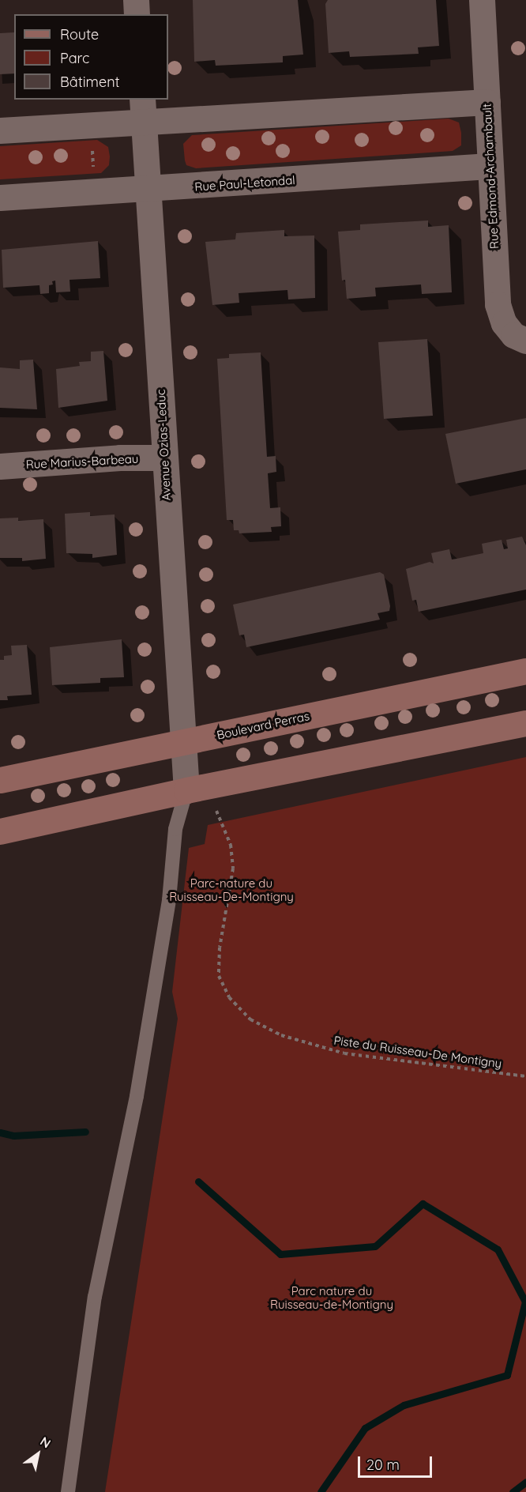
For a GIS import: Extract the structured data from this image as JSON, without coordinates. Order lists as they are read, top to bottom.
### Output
{
  "streets": {
    "main road": ["Boulevard Perras"],
    "street": [
      "Rue Edmond-Archambault",
      "Rue Paul-Letondal",
      "Avenue Ozias-Leduc",
      "Rue Marius-Barbeau"
    ],
    "path": ["Piste du Ruisseau-De Montigny"]
  },
  "crossings": [
    ["Rue Edmond-Archambault", "Rue Paul-Letondal"],
    ["Rue Paul-Letondal", "Avenue Ozias-Leduc"],
    ["Avenue Ozias-Leduc", "Rue Marius-Barbeau"],
    ["Avenue Ozias-Leduc", "Boulevard Perras"]
  ],
  "parks": ["Parc-nature du Ruisseau-De-Montigny", "Parc nature du Ruisseau-de-Montigny"],
  "legend": ["Route", "Parc", "Bâtiment"],
  "scale_bar": "20 m",
  "north": "top right"
}
